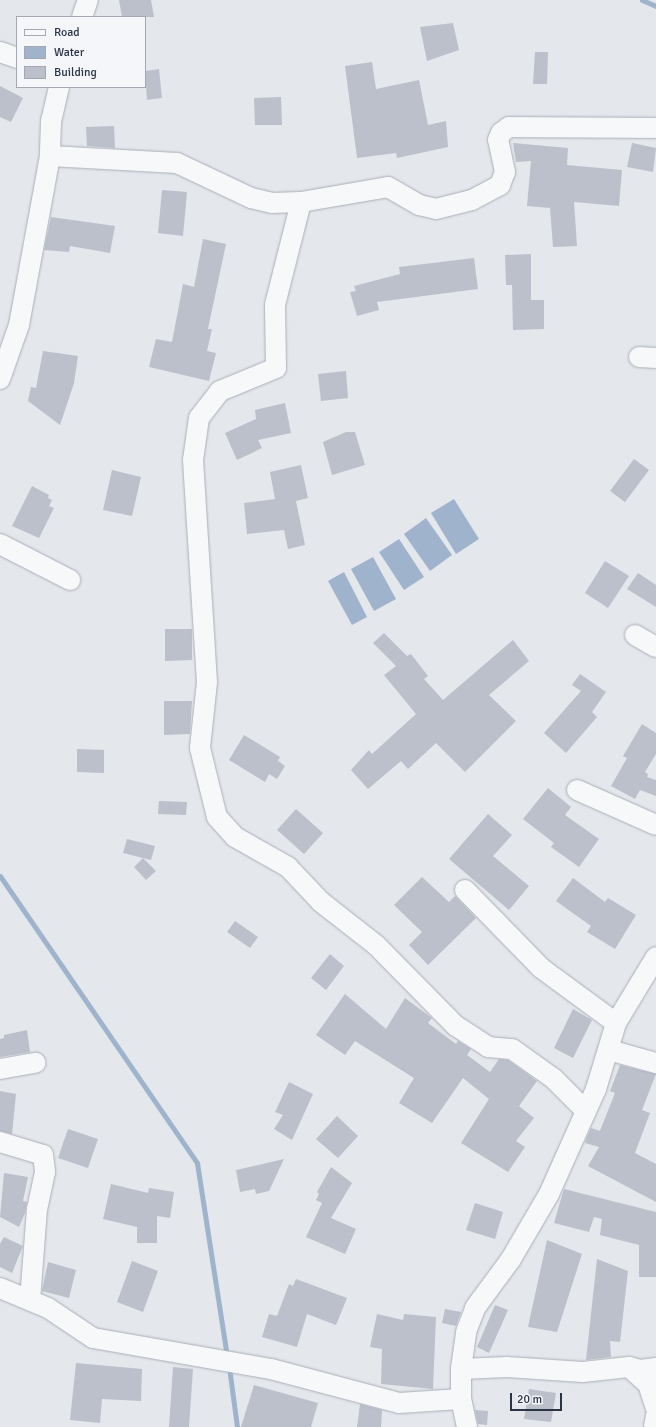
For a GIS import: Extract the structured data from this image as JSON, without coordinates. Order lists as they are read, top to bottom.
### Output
{
  "legend": ["Road", "Water", "Building"],
  "scale_bar": "20 m"
}
